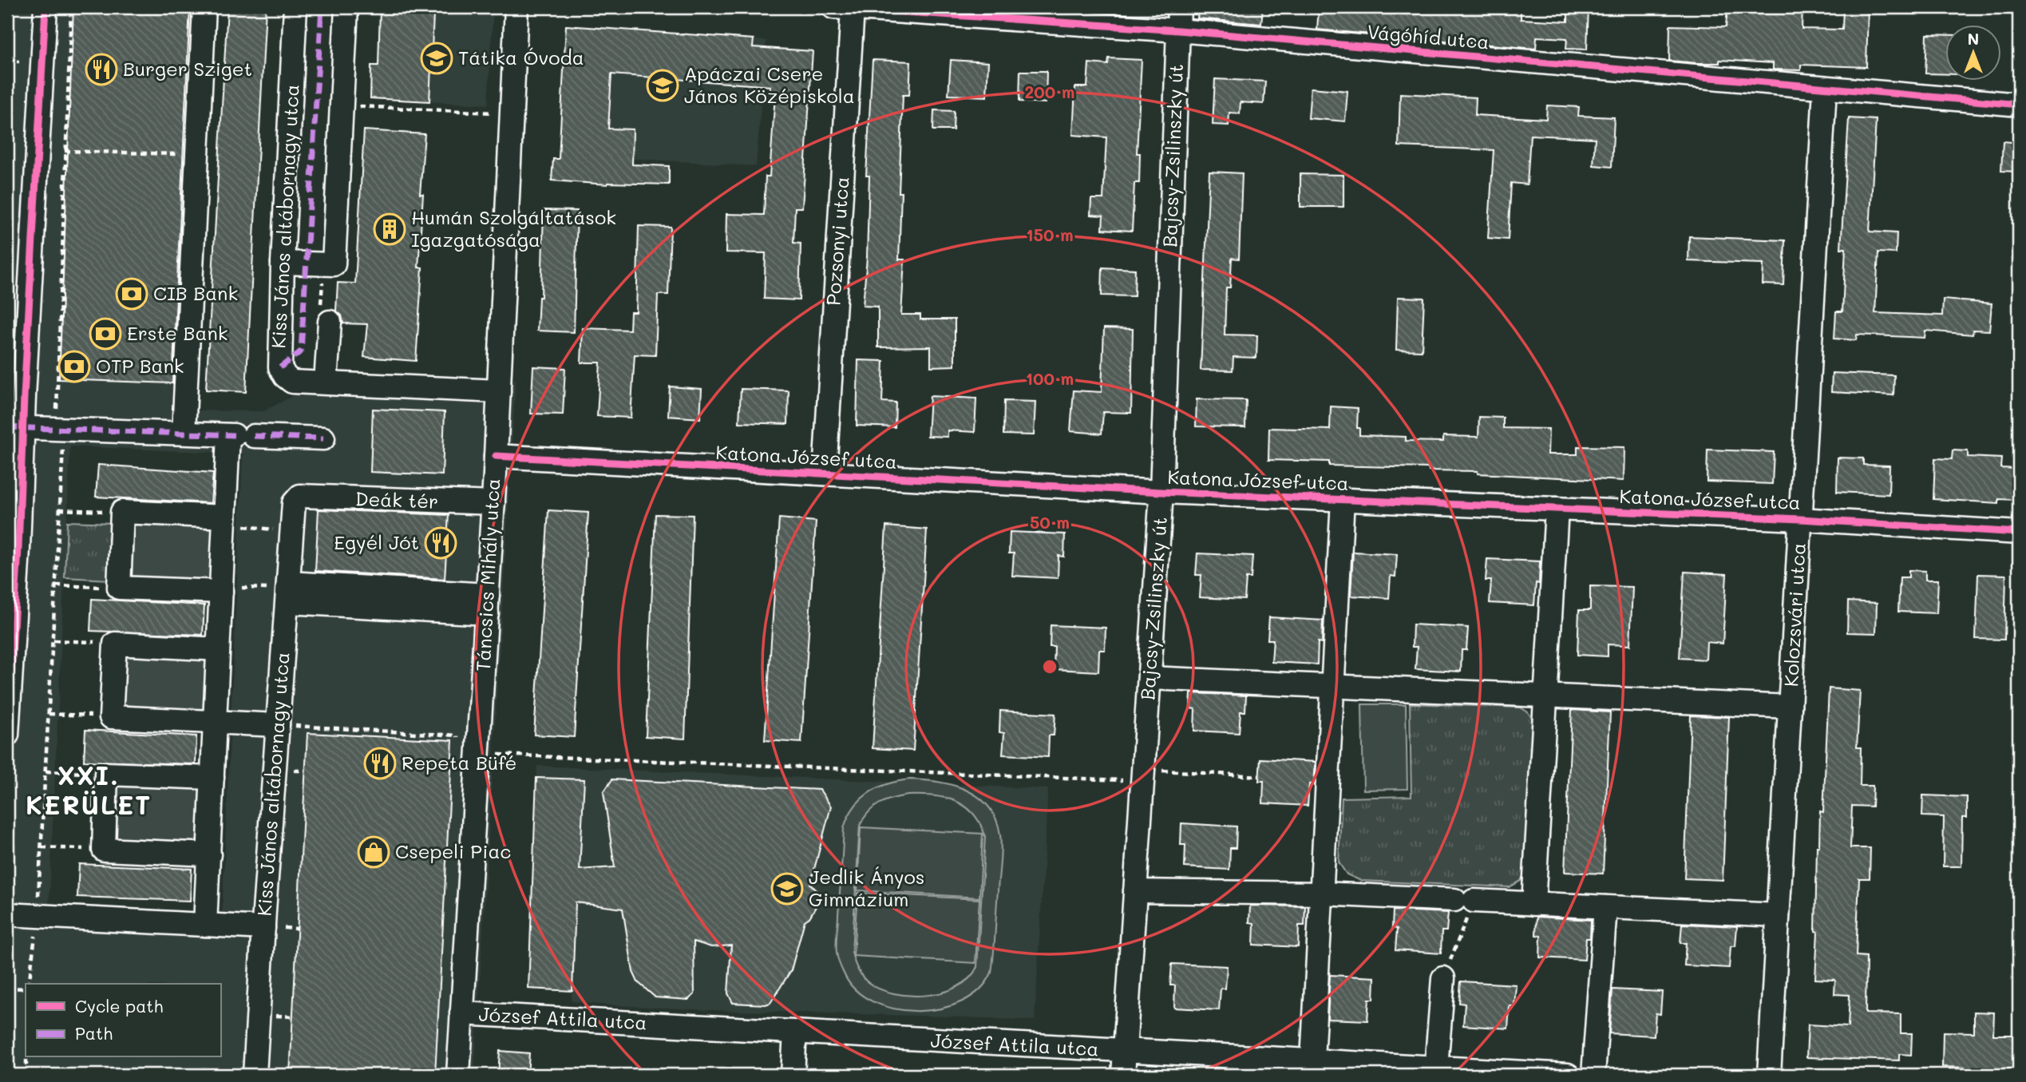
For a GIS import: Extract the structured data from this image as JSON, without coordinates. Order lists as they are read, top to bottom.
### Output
{
  "streets": {
    "street": [
      "Vágóhíd utca",
      "Bajcsy-Zsilinszky út",
      "Kiss János altábornagy utca",
      "Pozsonyi utca",
      "Katona József utca",
      "Deák tér",
      "Táncsics Mihály utca",
      "Kolozsvári utca",
      "József Attila utca"
    ]
  },
  "crossings": [
    ["Vágóhíd utca", "Bajcsy-Zsilinszky út"],
    ["Vágóhíd utca", "Pozsonyi utca"],
    ["Vágóhíd utca", "Kolozsvári utca"],
    ["Bajcsy-Zsilinszky út", "Katona József utca"],
    ["Bajcsy-Zsilinszky út", "József Attila utca"],
    ["Kiss János altábornagy utca", "Deák tér"],
    ["Kiss János altábornagy utca", "Táncsics Mihály utca"],
    ["Pozsonyi utca", "Katona József utca"],
    ["Katona József utca", "Táncsics Mihály utca"],
    ["Katona József utca", "Kolozsvári utca"],
    ["Deák tér", "Táncsics Mihály utca"],
    ["Táncsics Mihály utca", "József Attila utca"]
  ],
  "districts": ["XXI. KERÜLET"],
  "places": {
    "school or university": ["Tátika Óvoda", "Apáczai Csere János Középiskola", "Jedlik Ányos Gimnázium"],
    "restaurant": ["Burger Sziget", "Egyél Jót", "Repeta Büfé"],
    "building": ["Humán Szolgáltatások Igazgatósága"],
    "bank": ["CIB Bank", "Erste Bank", "OTP Bank"],
    "shop": ["Csepeli Piac"]
  },
  "legend": ["Cycle path", "Path"],
  "north": "top",
  "rings": [
    "200 m",
    "150 m",
    "100 m",
    "50 m"
  ]
}
